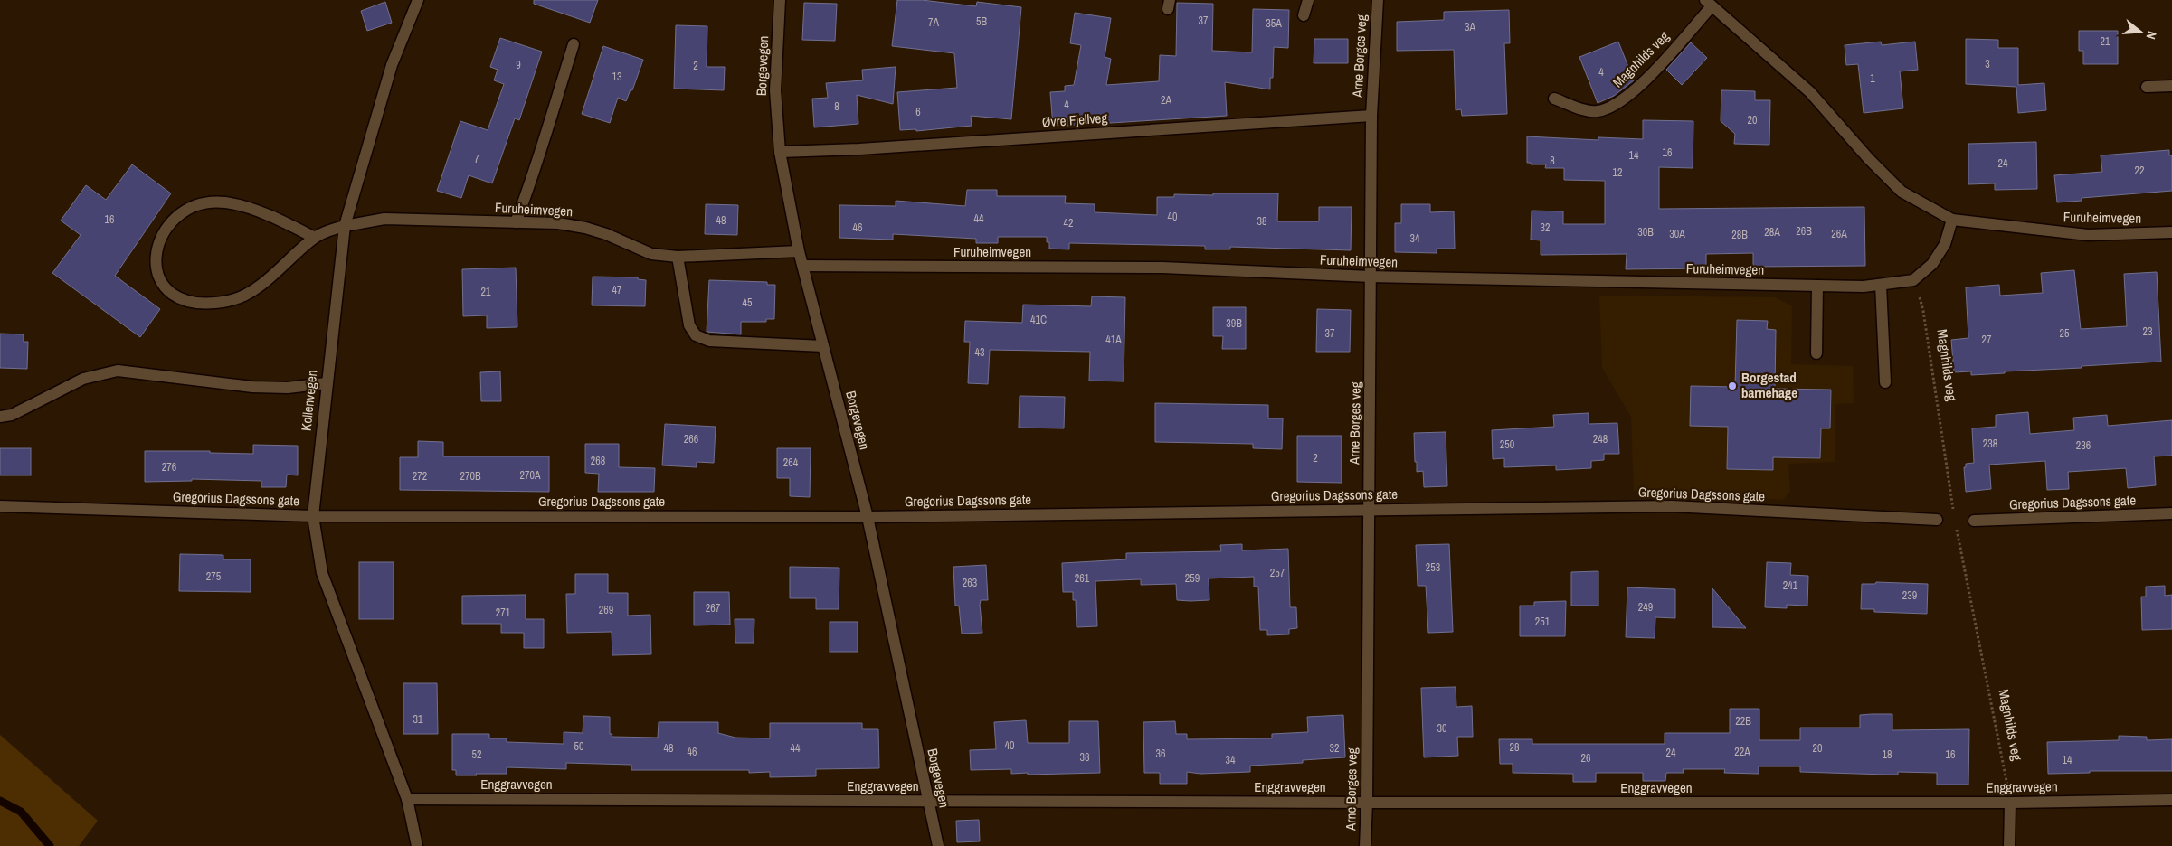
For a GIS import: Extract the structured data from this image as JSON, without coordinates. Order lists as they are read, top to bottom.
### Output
{
  "streets": {
    "street": [
      "Arne Borges veg",
      "Magnhilds veg",
      "Borgevegen",
      "Øvre Fjellveg",
      "Furuheimvegen",
      "Kollenvegen",
      "Gregorius Dagssons gate",
      "Enggravvegen"
    ]
  },
  "crossings": [
    ["Arne Borges veg", "Øvre Fjellveg"],
    ["Arne Borges veg", "Furuheimvegen"],
    ["Arne Borges veg", "Gregorius Dagssons gate"],
    ["Arne Borges veg", "Enggravvegen"],
    ["Magnhilds veg", "Furuheimvegen"],
    ["Magnhilds veg", "Enggravvegen"],
    ["Borgevegen", "Øvre Fjellveg"],
    ["Borgevegen", "Furuheimvegen"],
    ["Borgevegen", "Gregorius Dagssons gate"],
    ["Borgevegen", "Enggravvegen"],
    ["Furuheimvegen", "Kollenvegen"],
    ["Kollenvegen", "Gregorius Dagssons gate"],
    ["Kollenvegen", "Enggravvegen"]
  ],
  "places": ["Borgestad barnehage"],
  "house_numbers": [
    "37",
    "5B",
    "7A",
    "35A",
    "3A",
    "21",
    "3",
    "9",
    "2",
    "4",
    "13",
    "1",
    "2A",
    "4",
    "8",
    "6",
    "20",
    "16",
    "14",
    "7",
    "8",
    "24",
    "22",
    "12",
    "40",
    "44",
    "16",
    "48",
    "38",
    "42",
    "46",
    "32",
    "26B",
    "30B",
    "28A",
    "30A",
    "26A",
    "28B",
    "34",
    "47",
    "21",
    "45",
    "41C",
    "39B",
    "23",
    "37",
    "25",
    "41A",
    "27",
    "43",
    "266",
    "248",
    "238",
    "250",
    "236",
    "2",
    "268",
    "264",
    "276",
    "270A",
    "272",
    "270B",
    "253",
    "257",
    "275",
    "261",
    "259",
    "263",
    "241",
    "239",
    "249",
    "267",
    "269",
    "271",
    "251",
    "31",
    "22B",
    "30",
    "40",
    "50",
    "28",
    "48",
    "44",
    "32",
    "20",
    "46",
    "22A",
    "24",
    "36",
    "52",
    "18",
    "16",
    "38",
    "26",
    "34",
    "14"
  ],
  "north": "right"
}
